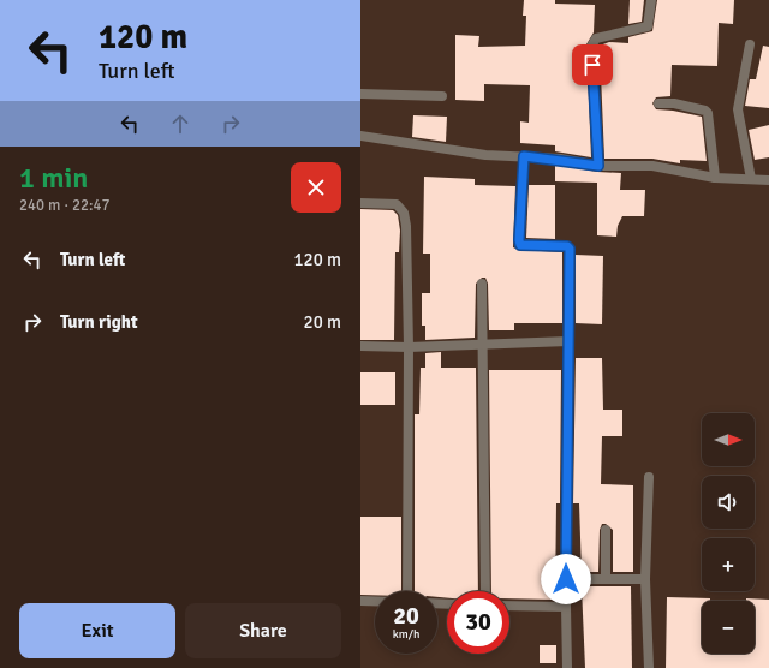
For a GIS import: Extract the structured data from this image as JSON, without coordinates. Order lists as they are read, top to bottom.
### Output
{
  "north": "right",
  "page": {
    "turn": ["120 m", "Turn left"],
    "heading": ["1 min", "240 m · 22:47"],
    "list": [
      {
        "name": "Turn left",
        "value": "120 m"
      },
      {
        "name": "Turn right",
        "value": "20 m"
      }
    ],
    "map_buttons": ["+", "−"],
    "speed": "20 km/h",
    "limit": "30",
    "buttons": ["Exit", "Share"]
  }
}
